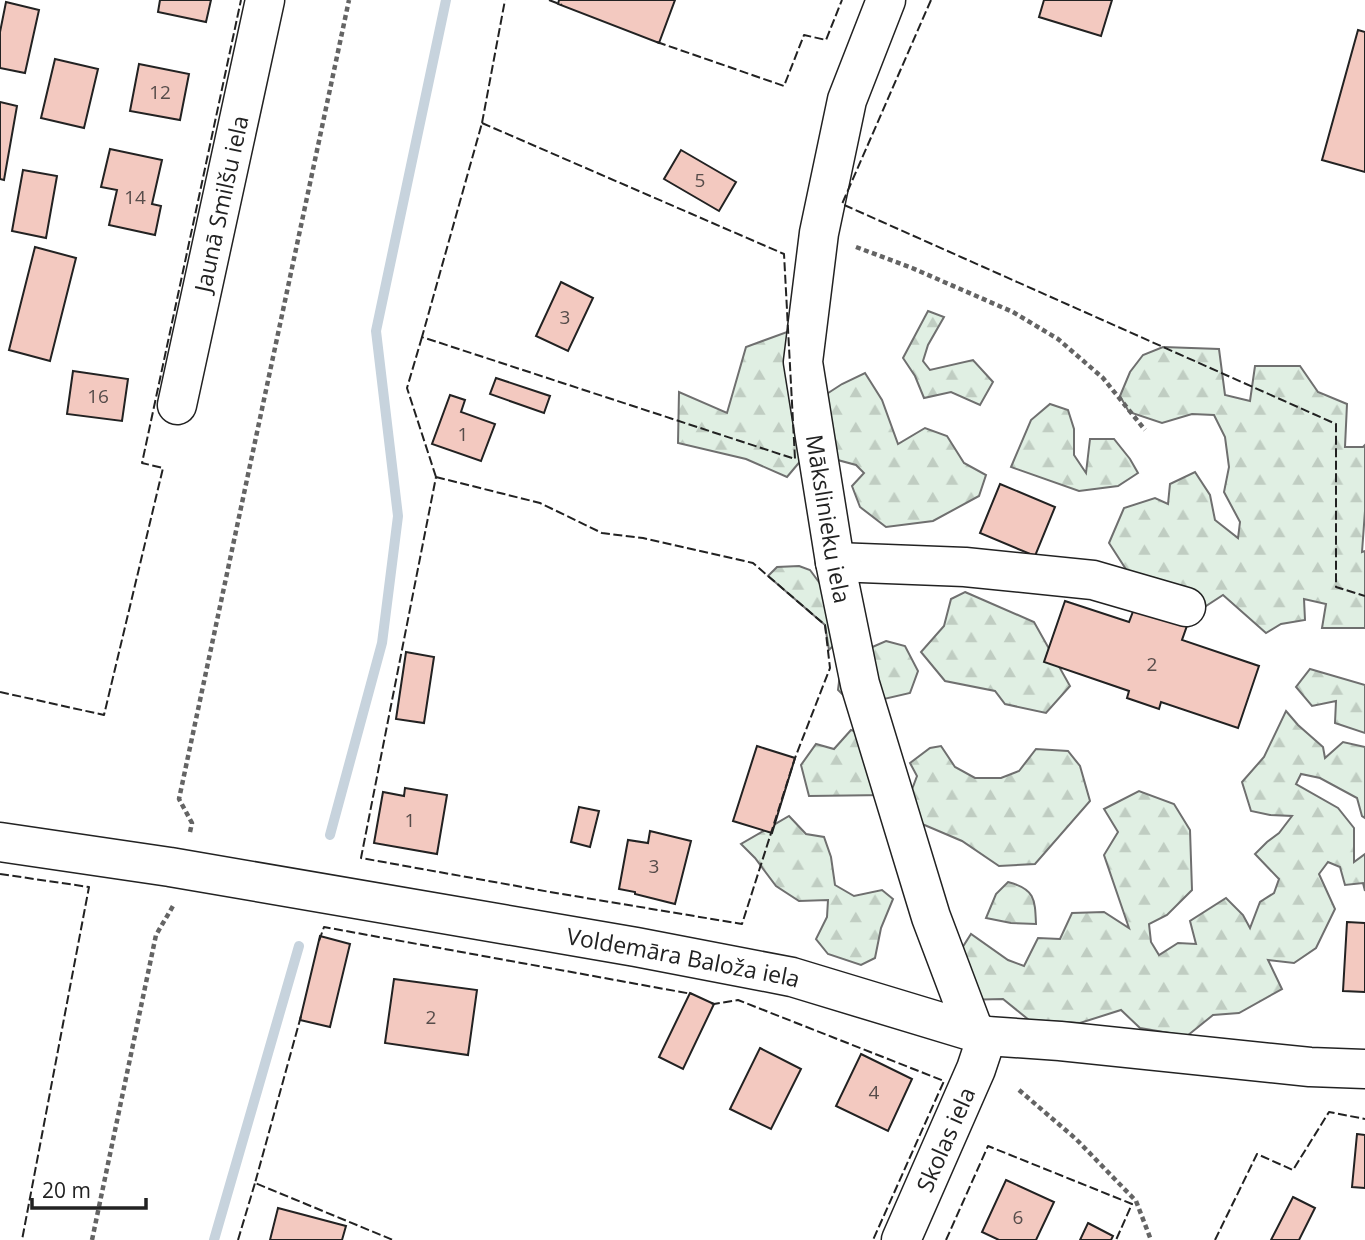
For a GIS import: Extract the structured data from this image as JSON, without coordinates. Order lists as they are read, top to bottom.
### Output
{
  "streets": {
    "street": [
      "Jaunā Smilšu iela",
      "Mākslinieku iela",
      "Voldemāra Baloža iela",
      "Skolas iela"
    ]
  },
  "crossings": [
    ["Mākslinieku iela", "Voldemāra Baloža iela"],
    ["Mākslinieku iela", "Skolas iela"],
    ["Voldemāra Baloža iela", "Skolas iela"]
  ],
  "house_numbers": [
    "12",
    "5",
    "14",
    "3",
    "16",
    "1",
    "2",
    "1",
    "3",
    "2",
    "4",
    "6"
  ],
  "scale_bar": "20 m"
}
